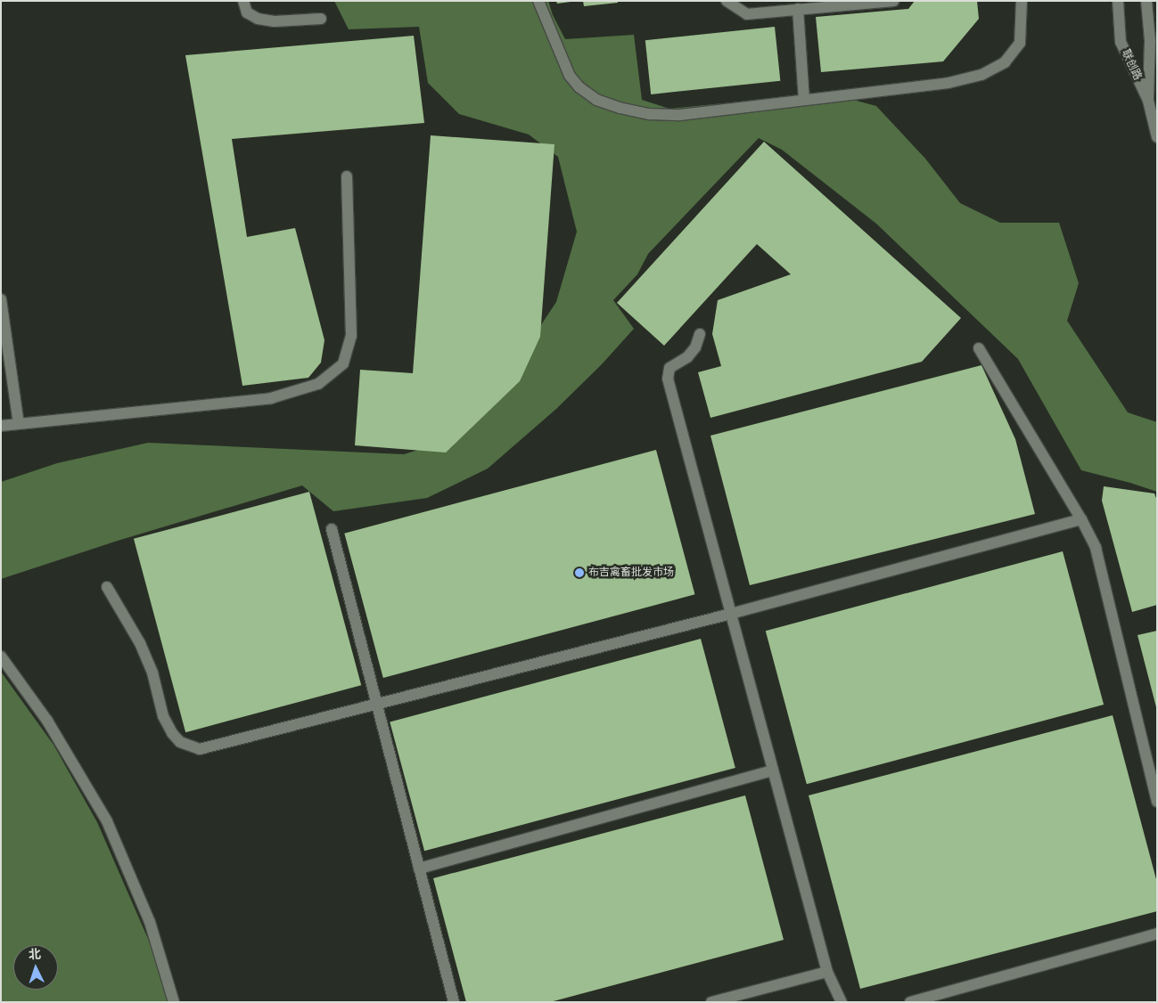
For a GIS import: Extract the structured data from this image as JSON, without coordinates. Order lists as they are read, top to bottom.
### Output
{
  "streets": {
    "street": ["联创路"]
  },
  "places": ["布吉禽畜批发市场"],
  "north": "top"
}
